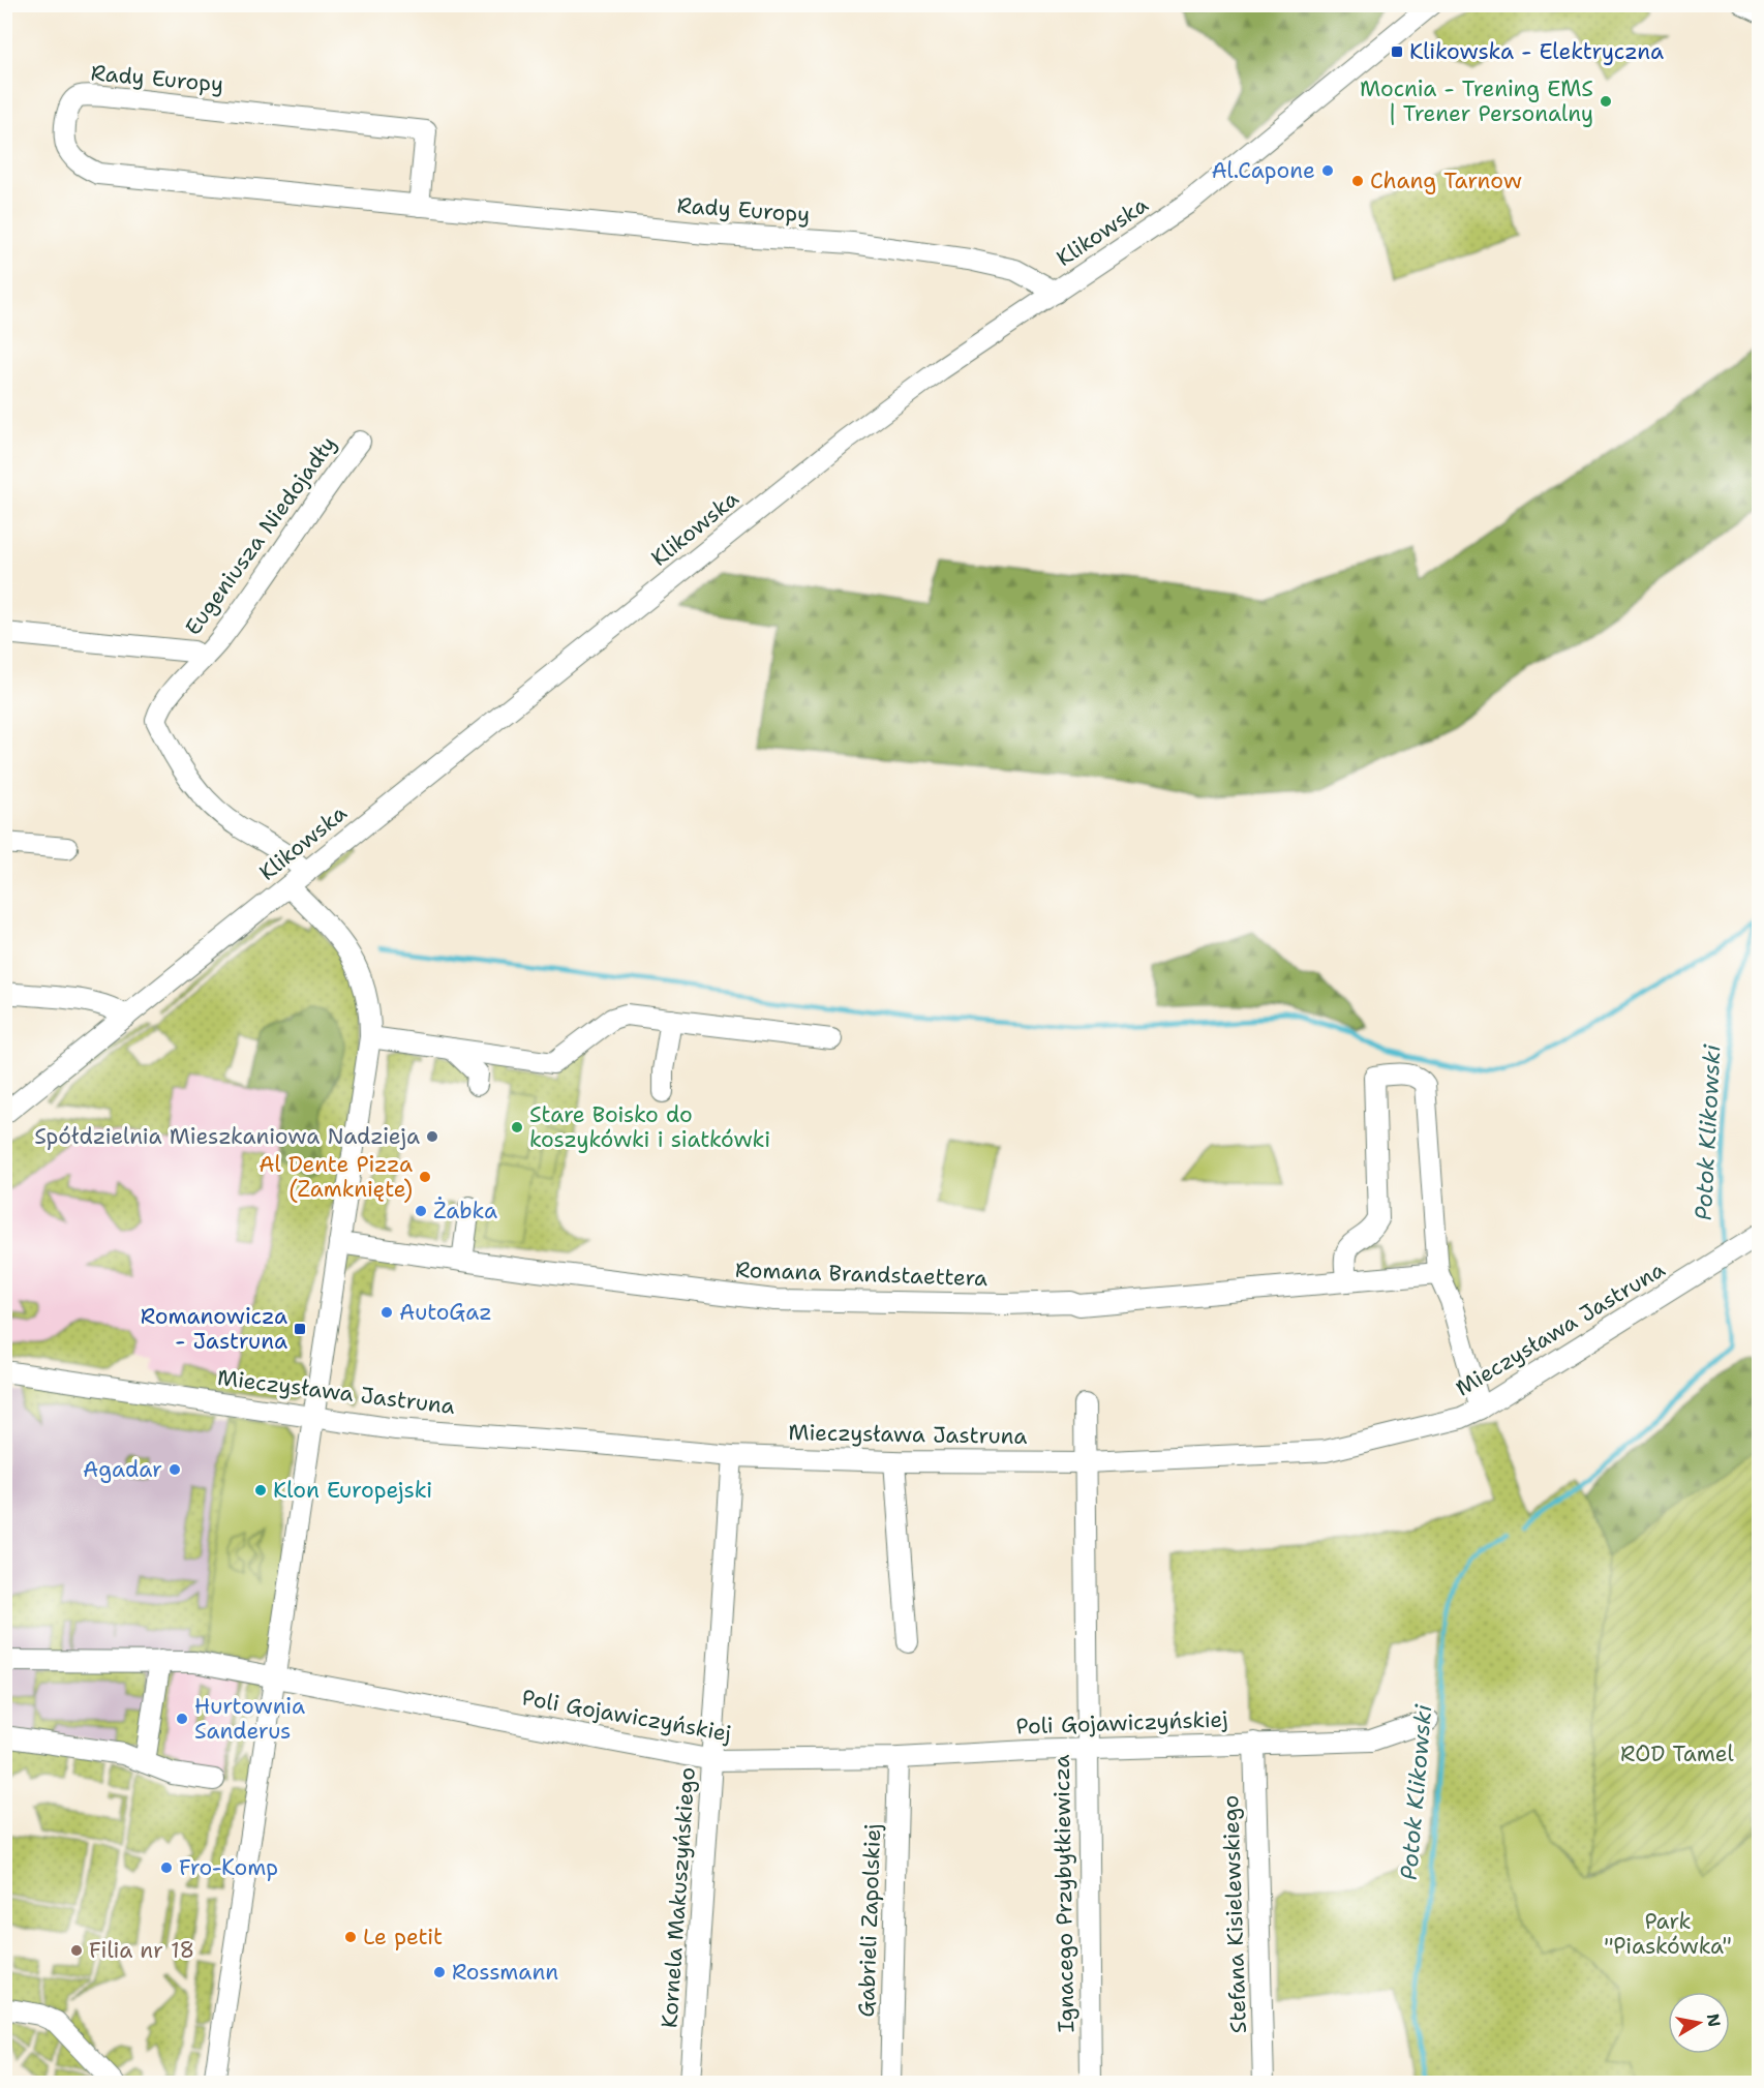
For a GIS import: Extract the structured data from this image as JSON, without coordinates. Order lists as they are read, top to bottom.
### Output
{
  "streets": {
    "street": [
      "Rady Europy",
      "Klikowska",
      "Eugeniusza Niedojadły",
      "Romana Brandstaettera",
      "Mieczysława Jastruna",
      "Poli Gojawiczyńskiej",
      "Ignacego Przybyłkiewicza",
      "Kornela Makuszyńskiego",
      "Stefana Kisielewskiego",
      "Gabrieli Zapolskiej"
    ]
  },
  "crossings": [
    ["Rady Europy", "Klikowska"],
    ["Klikowska", "Eugeniusza Niedojadły"],
    ["Mieczysława Jastruna", "Ignacego Przybyłkiewicza"],
    ["Mieczysława Jastruna", "Kornela Makuszyńskiego"],
    ["Poli Gojawiczyńskiej", "Ignacego Przybyłkiewicza"],
    ["Poli Gojawiczyńskiej", "Kornela Makuszyńskiego"],
    ["Poli Gojawiczyńskiej", "Stefana Kisielewskiego"],
    ["Poli Gojawiczyńskiej", "Gabrieli Zapolskiej"]
  ],
  "water": ["Potok Klikowski"],
  "parks": ["ROD Tamel", "Park \"Piaskówka\""],
  "places": {
    "transit": ["Klikowska - Elektryczna", "Romanowicza - Jastruna"],
    "other": [
      "Mocnia - Trening EMS | Trener Personalny",
      "Al.Capone",
      "Chang Tarnow",
      "Stare Boisko do koszykówki i siatkówki",
      "Spółdzielnia Mieszkaniowa Nadzieja",
      "Al Dente Pizza (Zamknięte)",
      "Żabka",
      "AutoGaz",
      "Agadar",
      "Klon Europejski",
      "Hurtownia Sanderus",
      "Fro-Komp",
      "Le petit",
      "Filia nr 18",
      "Rossmann"
    ]
  },
  "north": "right"
}
